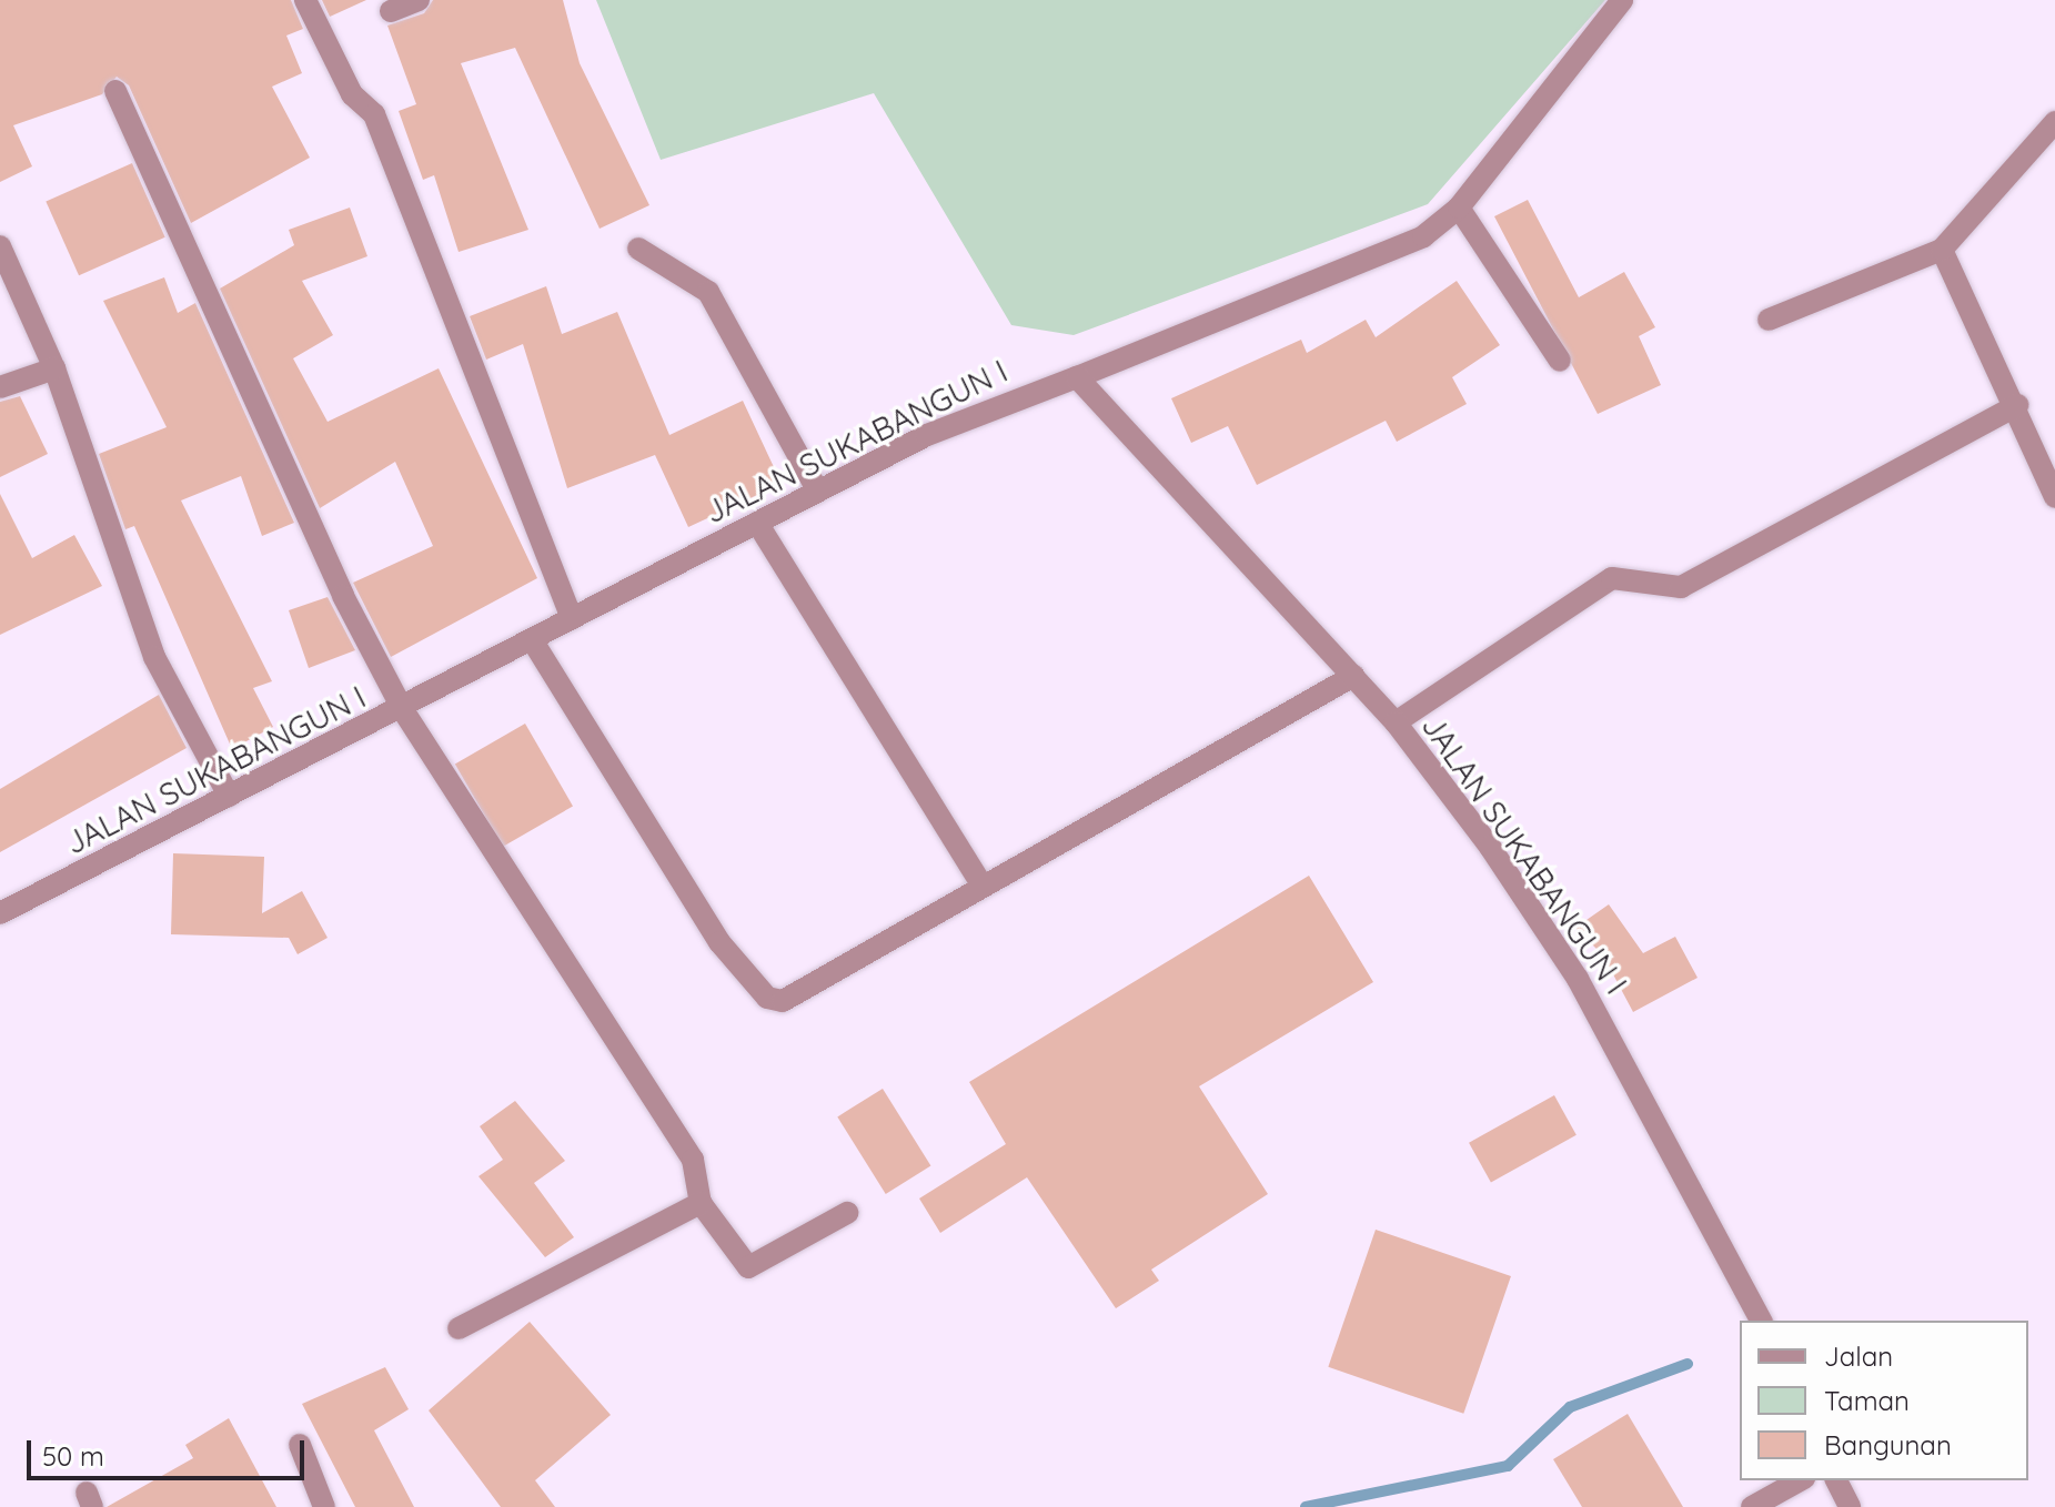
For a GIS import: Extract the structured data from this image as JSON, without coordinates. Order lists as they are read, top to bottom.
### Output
{
  "streets": {
    "street": ["JALAN SUKABANGUN I"]
  },
  "legend": ["Jalan", "Taman", "Bangunan"],
  "scale_bar": "50 m"
}
